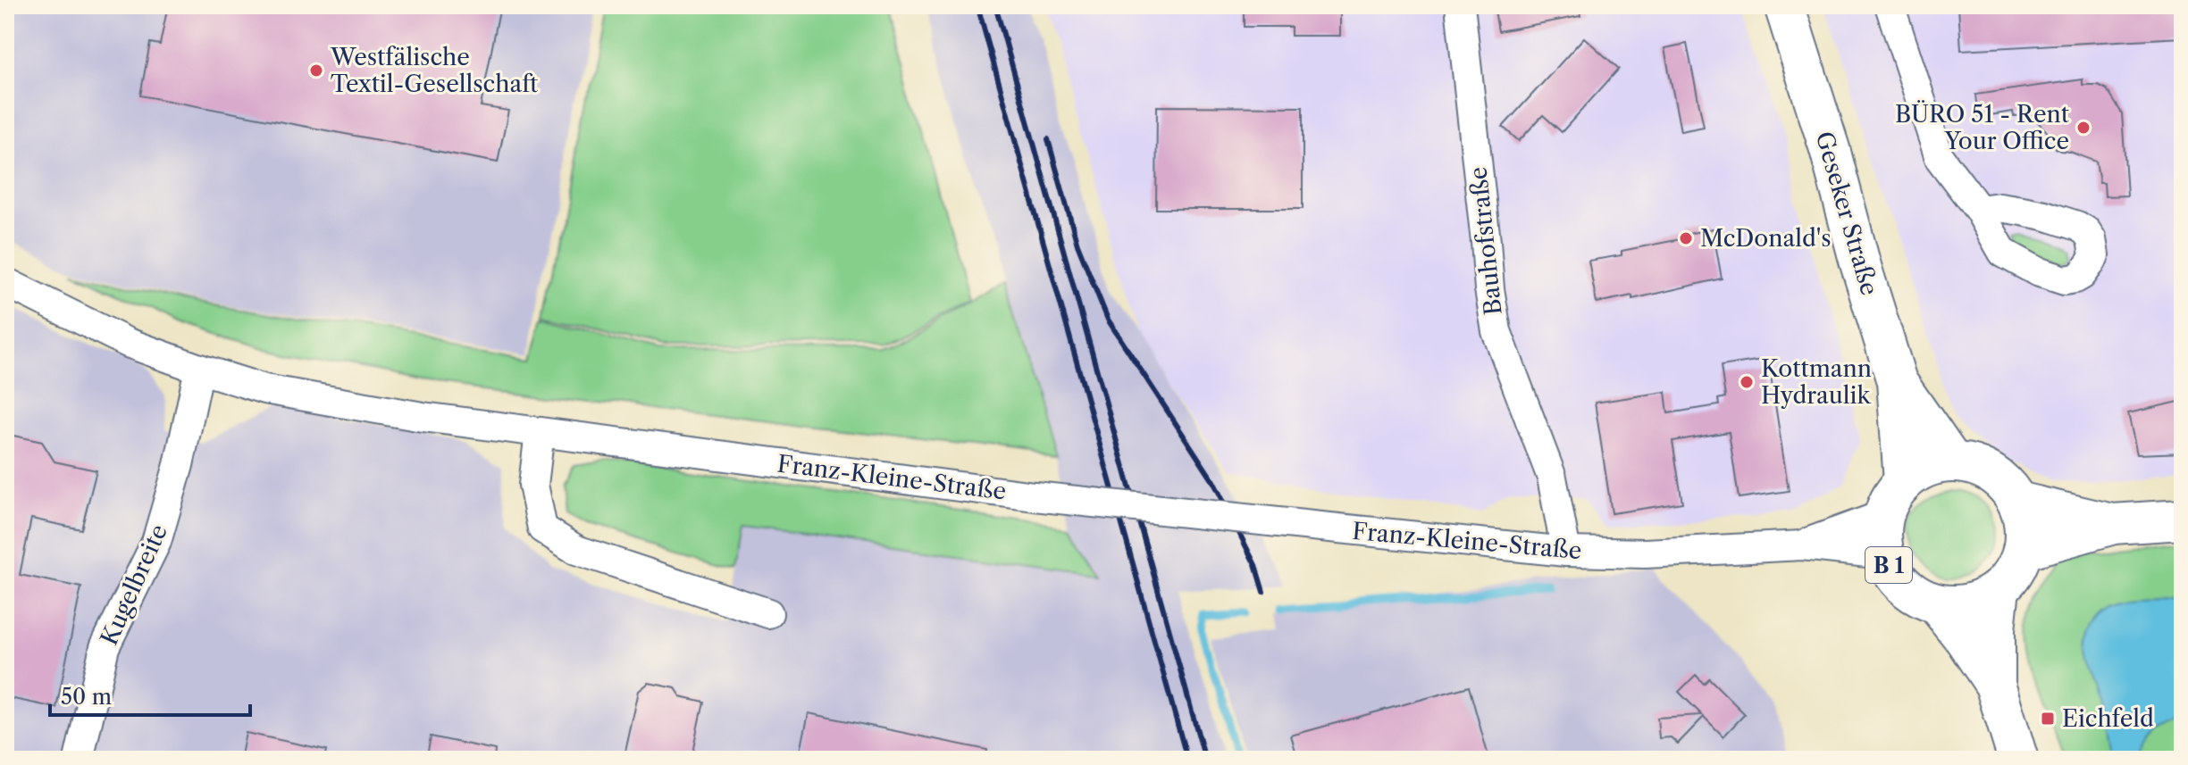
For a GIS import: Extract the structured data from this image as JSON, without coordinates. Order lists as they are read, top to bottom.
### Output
{
  "streets": {
    "main road": ["Geseker Straße", "B 1"],
    "street": ["Bauhofstraße", "Franz-Kleine-Straße", "Kugelbreite"]
  },
  "crossings": [
    ["Geseker Straße", "Franz-Kleine-Straße"],
    ["Geseker Straße", "B 1"],
    ["Bauhofstraße", "Franz-Kleine-Straße"],
    ["Franz-Kleine-Straße", "B 1"],
    ["Franz-Kleine-Straße", "Kugelbreite"]
  ],
  "places": {
    "other": [
      "Westfälische Textil-Gesellschaft",
      "BÜRO 51 - Rent Your Office",
      "McDonald's",
      "Kottmann Hydraulik"
    ],
    "transit": ["Eichfeld"]
  },
  "scale_bar": "50 m"
}
